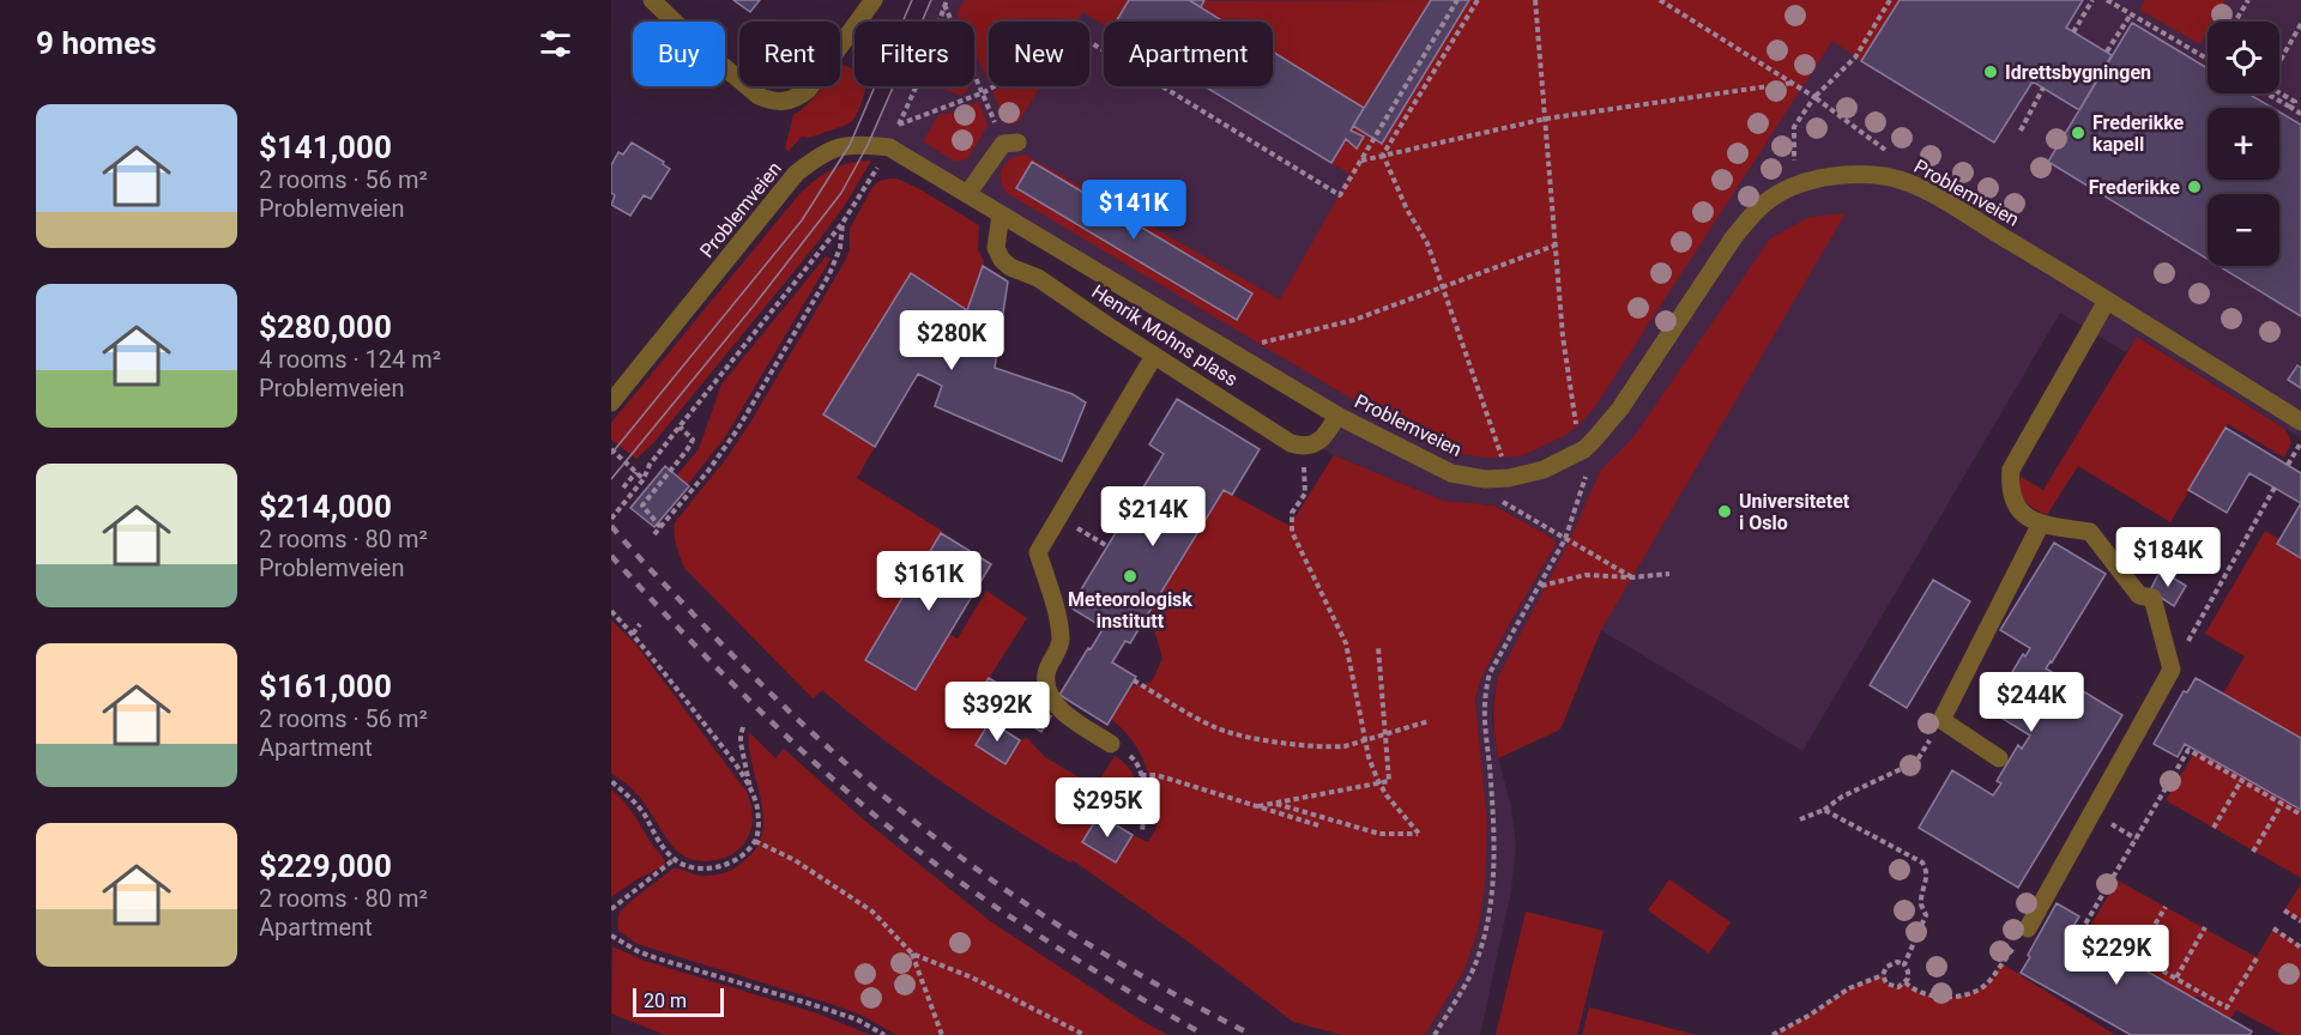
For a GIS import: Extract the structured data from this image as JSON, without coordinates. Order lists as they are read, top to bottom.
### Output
{
  "streets": {
    "street": ["Problemveien", "Henrik Mohns plass"]
  },
  "crossings": [
    ["Problemveien", "Henrik Mohns plass"]
  ],
  "places": [
    "Idrettsbygningen",
    "Frederikke kapell",
    "Frederikke",
    "Universitetet i Oslo",
    "Meteorologisk institutt"
  ],
  "scale_bar": "20 m",
  "page": {
    "heading": "9 homes",
    "map_buttons": ["+", "−"],
    "chip": [
      "Buy",
      "Rent",
      "Filters",
      "New",
      "Apartment"
    ],
    "list": [
      {
        "name": "$141,000",
        "note": "2 rooms · 56 m² · Problemveien"
      },
      {
        "name": "$280,000",
        "note": "4 rooms · 124 m² · Problemveien"
      },
      {
        "name": "$214,000",
        "note": "2 rooms · 80 m² · Problemveien"
      },
      {
        "name": "$161,000",
        "note": "2 rooms · 56 m² · Apartment"
      },
      {
        "name": "$229,000",
        "note": "2 rooms · 80 m² · Apartment"
      }
    ],
    "price": [
      "$141K",
      "$280K",
      "$214K",
      "$184K",
      "$161K",
      "$244K",
      "$392K",
      "$295K",
      "$229K"
    ],
    "scale": "20 m"
  }
}
